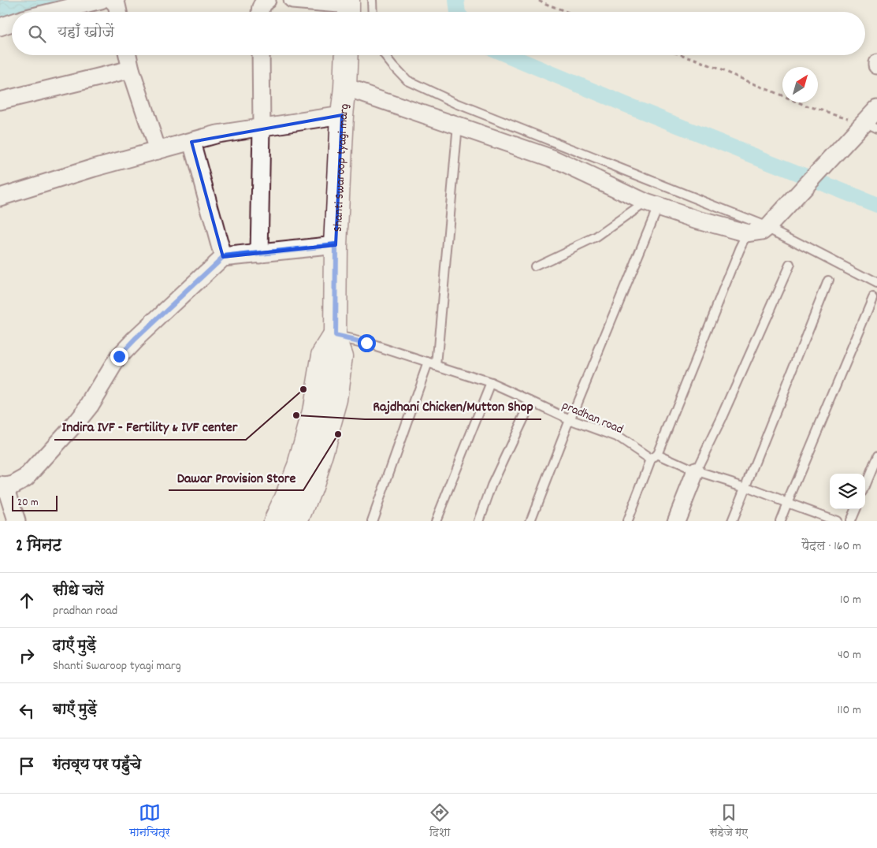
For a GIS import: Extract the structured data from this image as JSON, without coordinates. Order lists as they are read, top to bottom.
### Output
{
  "streets": {
    "main road": ["Shanti Swaroop tyagi marg"],
    "lane": ["pradhan road"]
  },
  "crossings": [
    ["Shanti Swaroop tyagi marg", "pradhan road"]
  ],
  "places": ["Indira IVF - Fertility & IVF center", "Rajdhani Chicken/Mutton Shop", "Dawar Provision Store"],
  "scale_bar": "20 m",
  "north": "top right",
  "page": {
    "search": "यहाँ खोजें",
    "scale": "20 m",
    "heading": ["2 मिनट", "पैदल · 160 m"],
    "list": [
      ["सीधे चलें", "pradhan road", "10 m"],
      ["दाएँ मुड़ें", "Shanti Swaroop tyagi marg", "40 m"],
      ["बाएँ मुड़ें", "110 m"],
      "गंतव्य पर पहुँचे"
    ],
    "nav": ["मानचित्र", "दिशा", "सहेजे गए"]
  }
}
